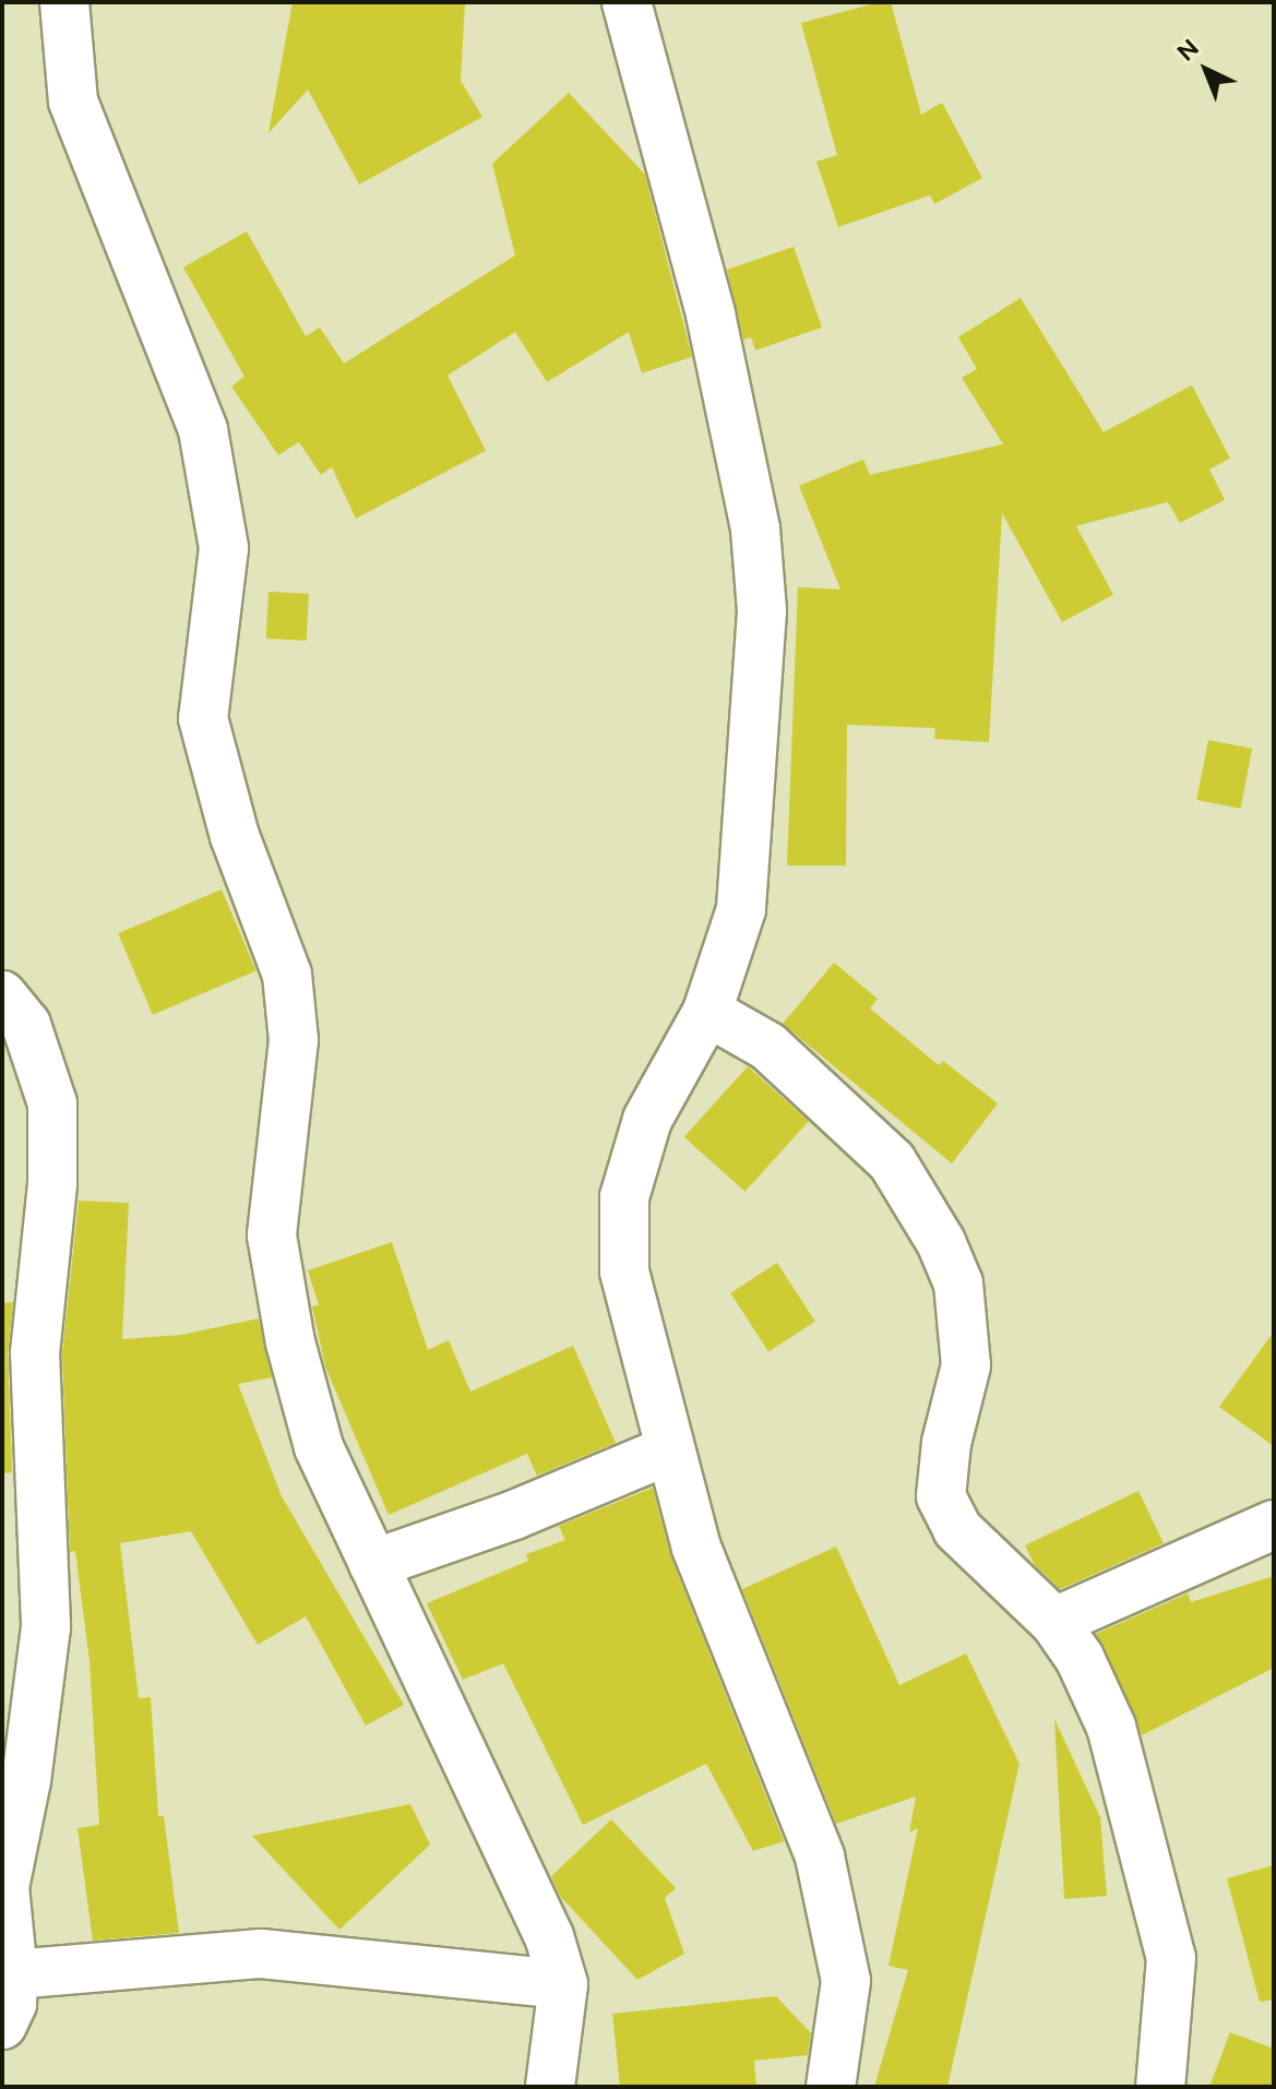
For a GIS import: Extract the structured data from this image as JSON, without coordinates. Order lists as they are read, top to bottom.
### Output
{
  "north": "top left"
}
